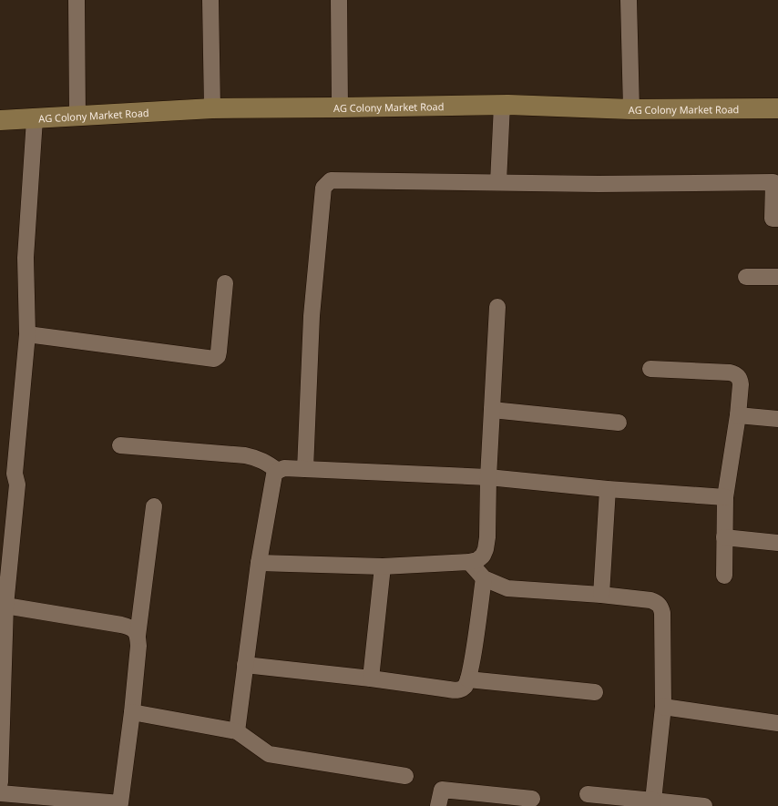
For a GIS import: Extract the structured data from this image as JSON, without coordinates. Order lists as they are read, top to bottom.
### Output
{
  "streets": {
    "street": ["AG Colony Market Road"]
  }
}
